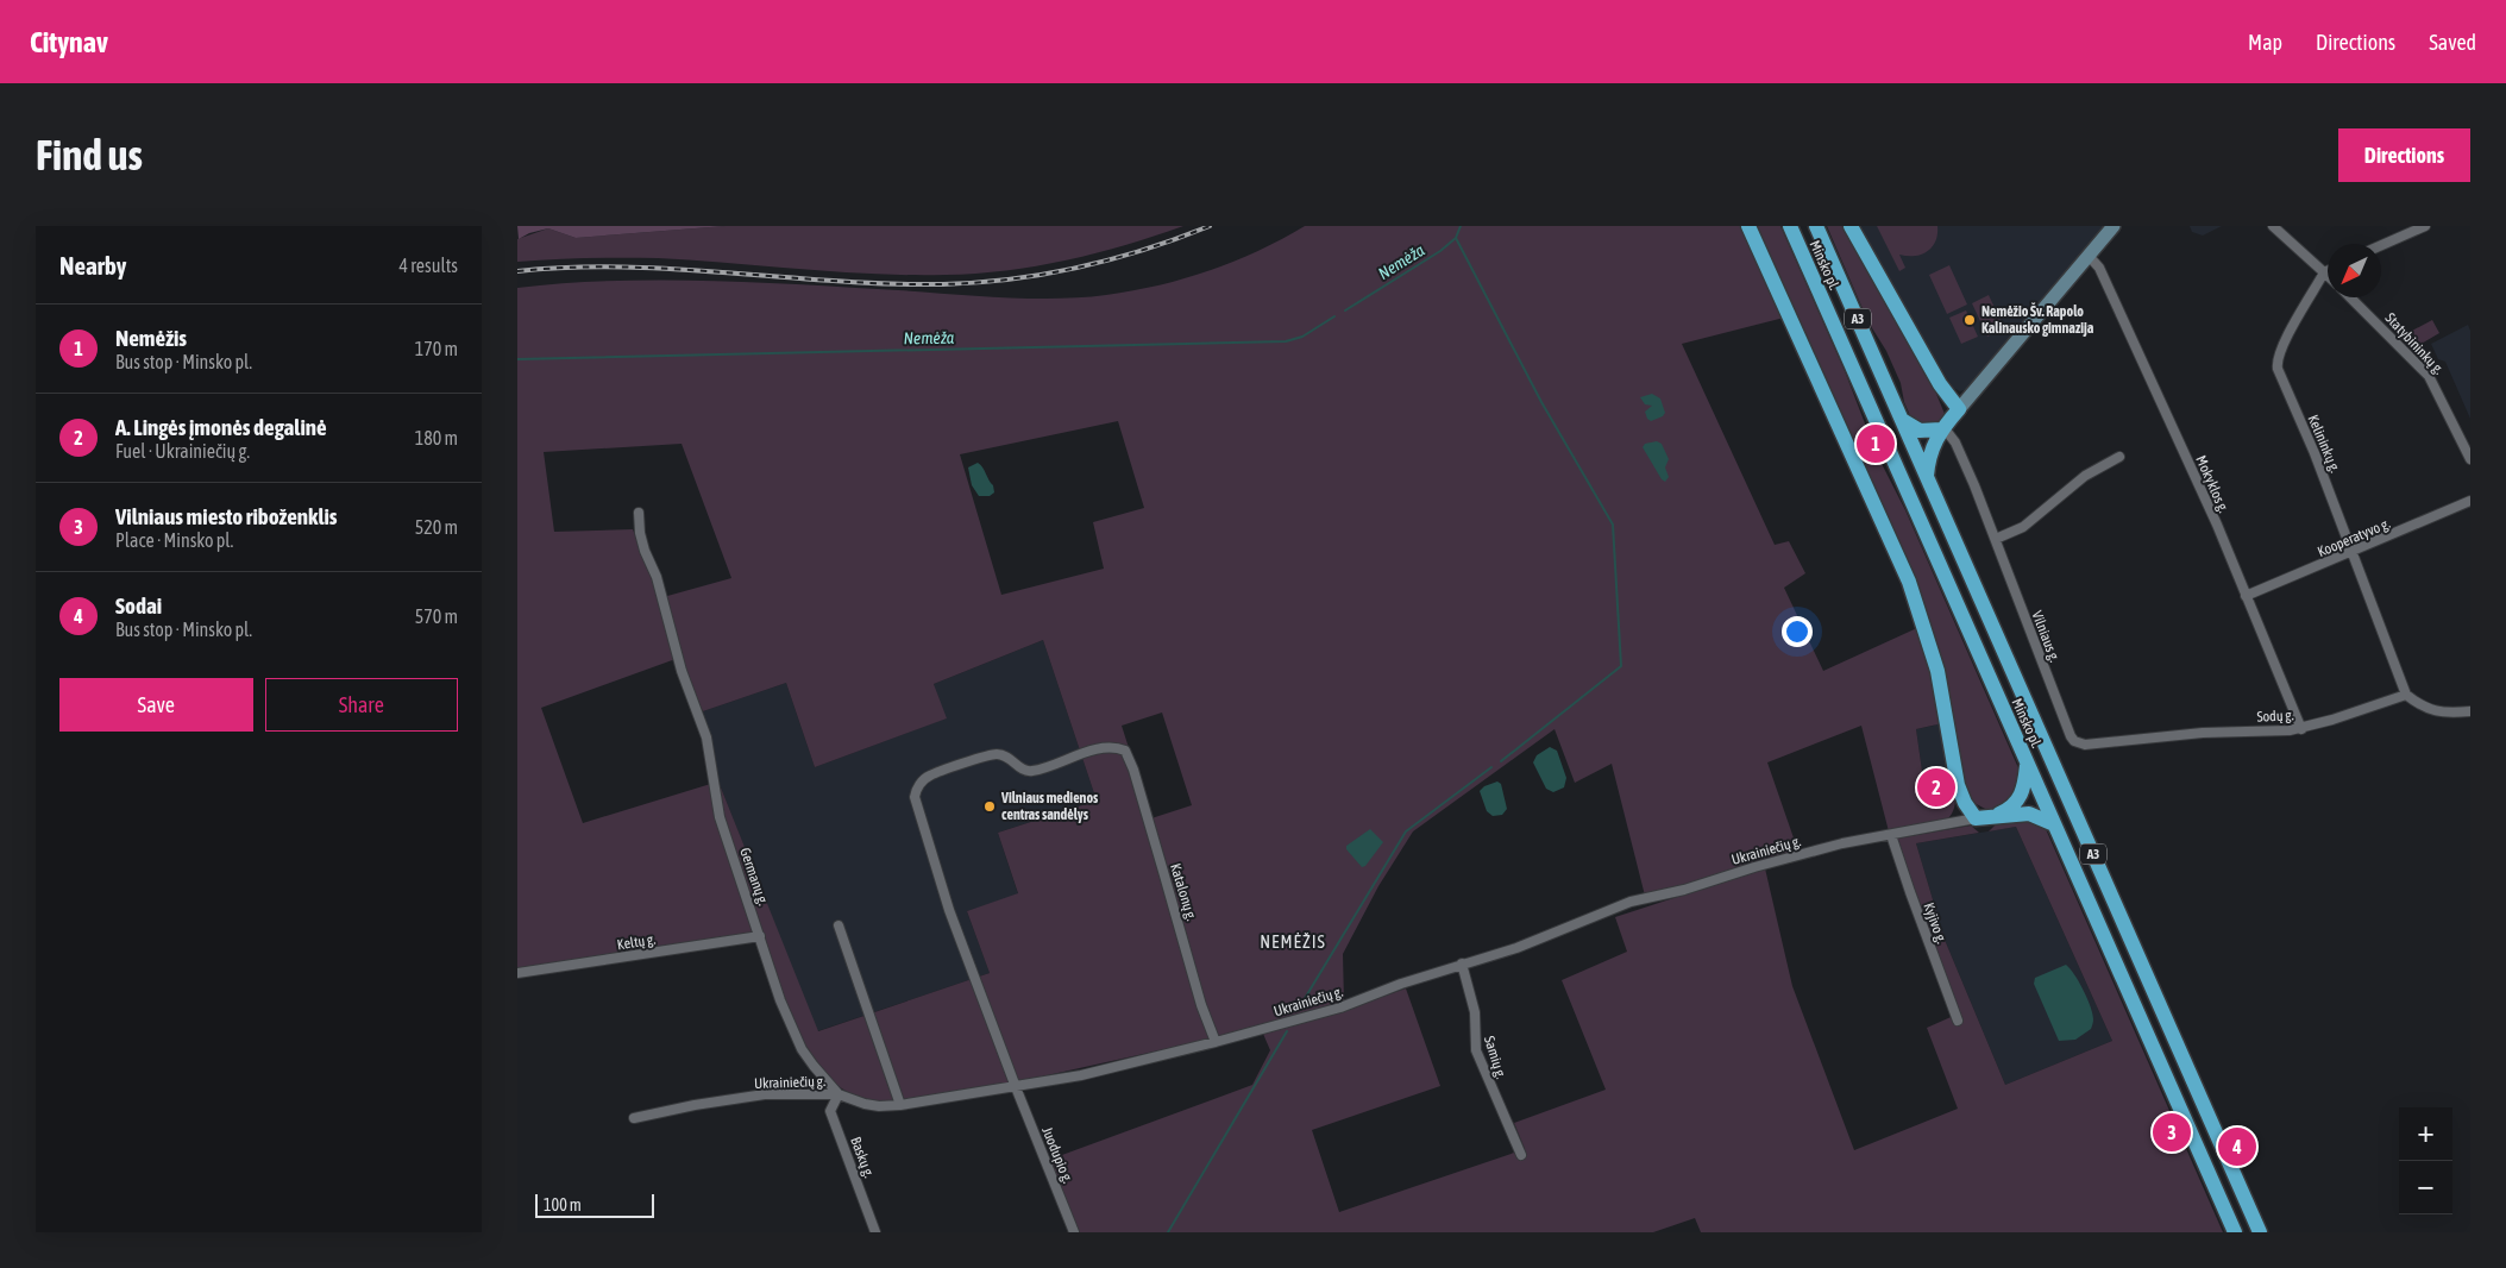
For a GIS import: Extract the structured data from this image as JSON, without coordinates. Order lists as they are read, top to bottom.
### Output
{
  "streets": {
    "highway": ["Minsko pl.", "A3"],
    "street": [
      "Statybininkų g.",
      "Kelininkų g.",
      "Mokyklos g.",
      "Kooperatyvo g.",
      "Vilniaus g.",
      "Sodų g.",
      "Ukrainiečių g.",
      "Germanų g.",
      "Katalonų g.",
      "Kyjivo g.",
      "Keltų g.",
      "Samių g.",
      "Juodupio g.",
      "Baskų g."
    ]
  },
  "crossings": [
    ["Kelininkų g.", "Kooperatyvo g."],
    ["Kelininkų g.", "Sodų g."],
    ["Mokyklos g.", "Kooperatyvo g."],
    ["Mokyklos g.", "Sodų g."],
    ["Vilniaus g.", "Sodų g."],
    ["Ukrainiečių g.", "Germanų g."],
    ["Ukrainiečių g.", "Katalonų g."],
    ["Ukrainiečių g.", "Kyjivo g."],
    ["Ukrainiečių g.", "Samių g."],
    ["Ukrainiečių g.", "Juodupio g."],
    ["Ukrainiečių g.", "Baskų g."],
    ["Germanų g.", "Keltų g."],
    ["Germanų g.", "Baskų g."],
    ["Katalonų g.", "Juodupio g."]
  ],
  "districts": ["NEMĖŽIS"],
  "water": ["Nemėža"],
  "places": ["Nemėžio Šv. Rapolo Kalinausko gimnazija", "Vilniaus medienos centras sandėlys"],
  "scale_bar": "100 m",
  "north": "bottom left",
  "page": {
    "header": "Citynav",
    "nav": ["Map", "Directions", "Saved"],
    "buttons": [
      "Directions",
      ["Save", "Share"]
    ],
    "title": "Find us",
    "heading": ["Nearby", "4 results"],
    "list": [
      {
        "mark": "1",
        "name": "Nemėžis",
        "note": "Bus stop · Minsko pl.",
        "value": "170 m"
      },
      {
        "mark": "2",
        "name": "A. Lingės įmonės degalinė",
        "note": "Fuel · Ukrainiečių g.",
        "value": "180 m"
      },
      {
        "mark": "3",
        "name": "Vilniaus miesto riboženklis",
        "note": "Place · Minsko pl.",
        "value": "520 m"
      },
      {
        "mark": "4",
        "name": "Sodai",
        "note": "Bus stop · Minsko pl.",
        "value": "570 m"
      }
    ],
    "pins": [
      "1",
      "2",
      "3",
      "4"
    ],
    "map_buttons": ["+", "−"],
    "scale": "100 m"
  }
}
